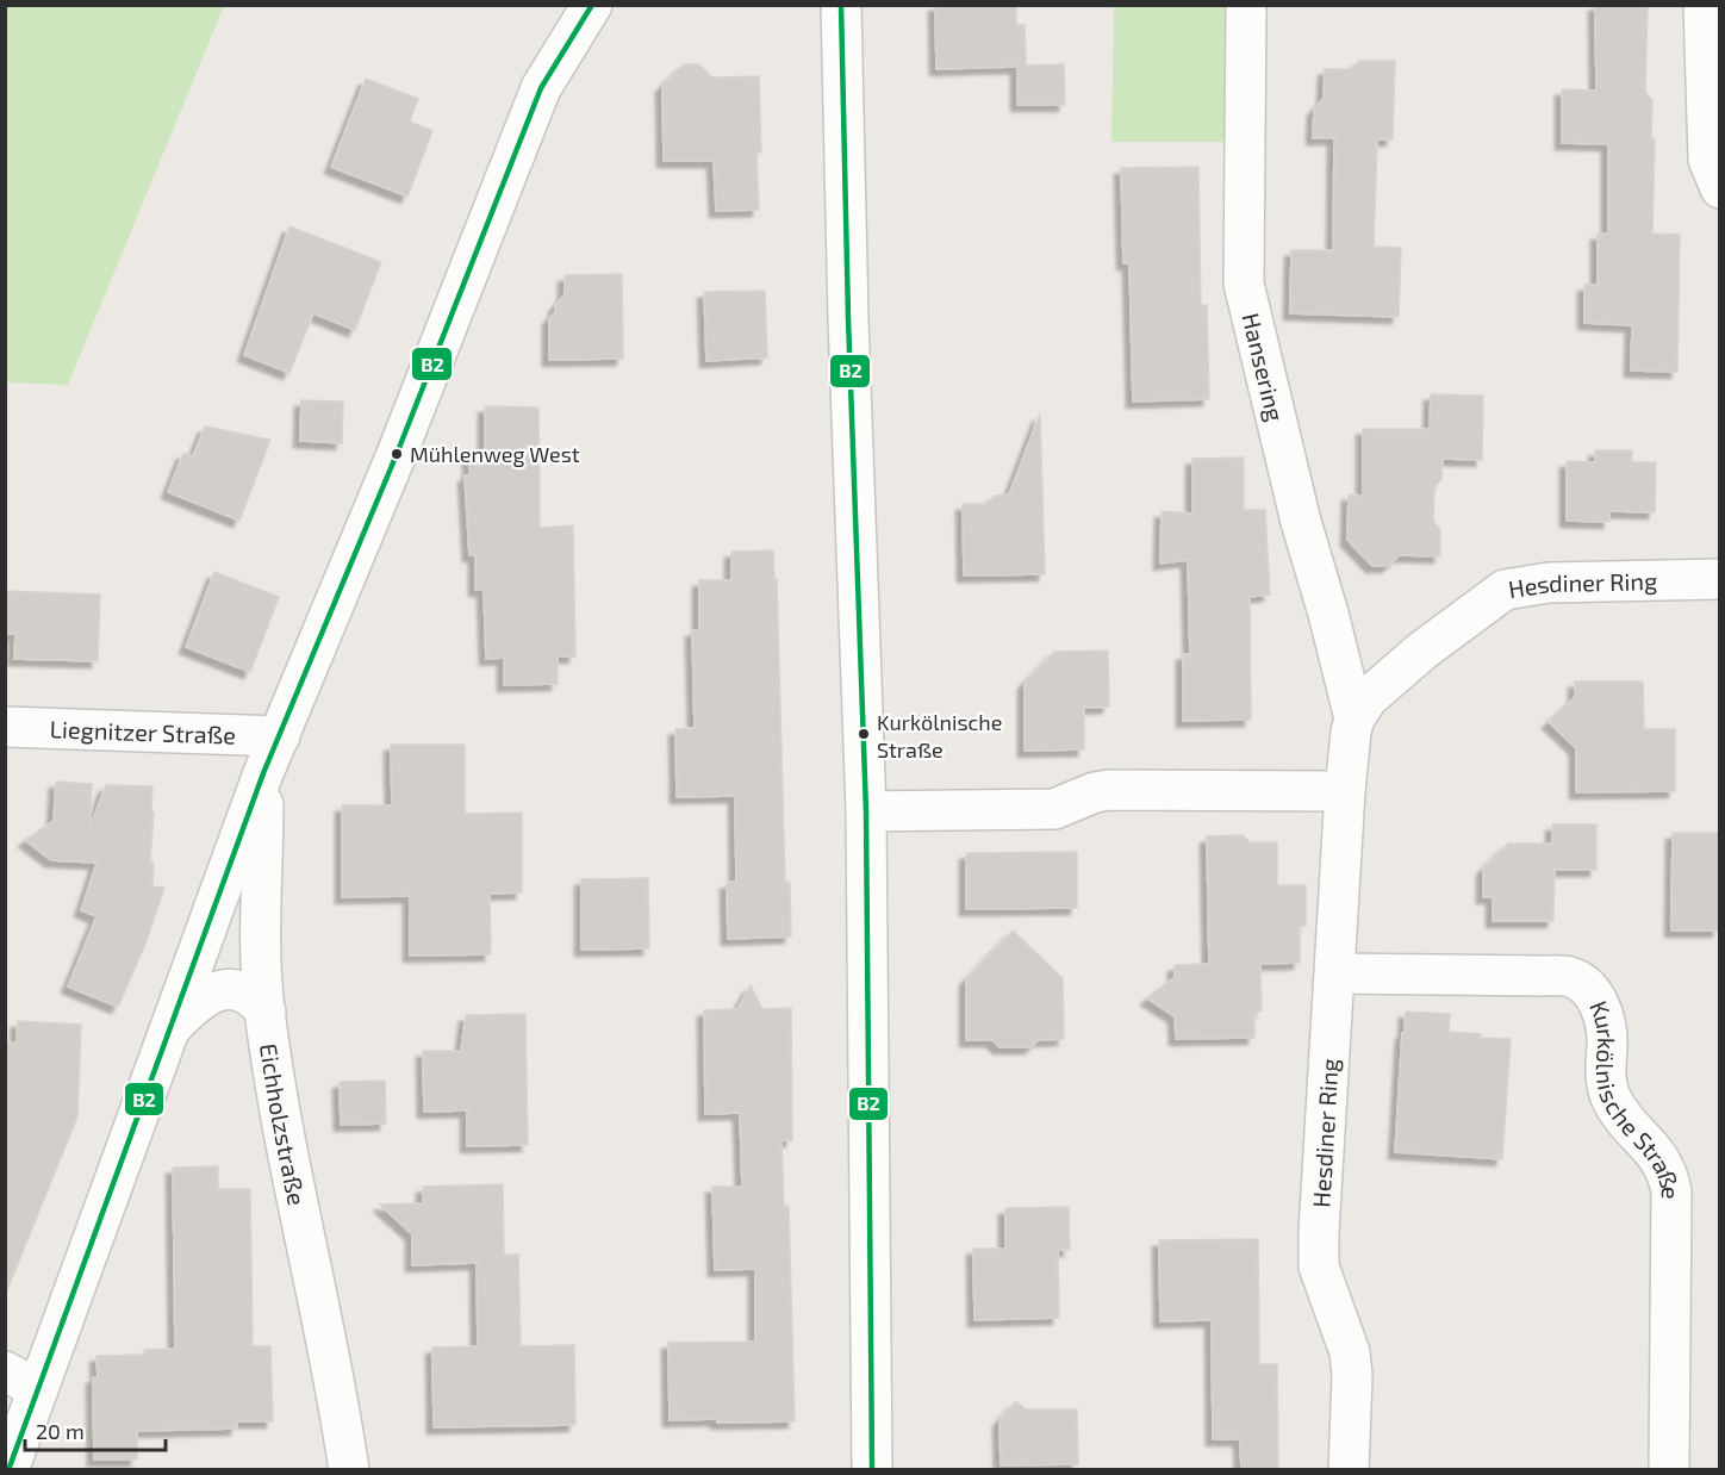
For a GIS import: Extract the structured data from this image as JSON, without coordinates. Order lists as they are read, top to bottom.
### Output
{
  "streets": {
    "street": [
      "Hansering",
      "Hesdiner Ring",
      "Liegnitzer Straße",
      "Kurkölnische Straße",
      "Eichholzstraße"
    ]
  },
  "crossings": [
    ["Hansering", "Hesdiner Ring"],
    ["Hesdiner Ring", "Kurkölnische Straße"]
  ],
  "places": ["Mühlenweg West", "Kurkölnische Straße"],
  "lines": ["transit line B2"],
  "scale_bar": "20 m"
}
